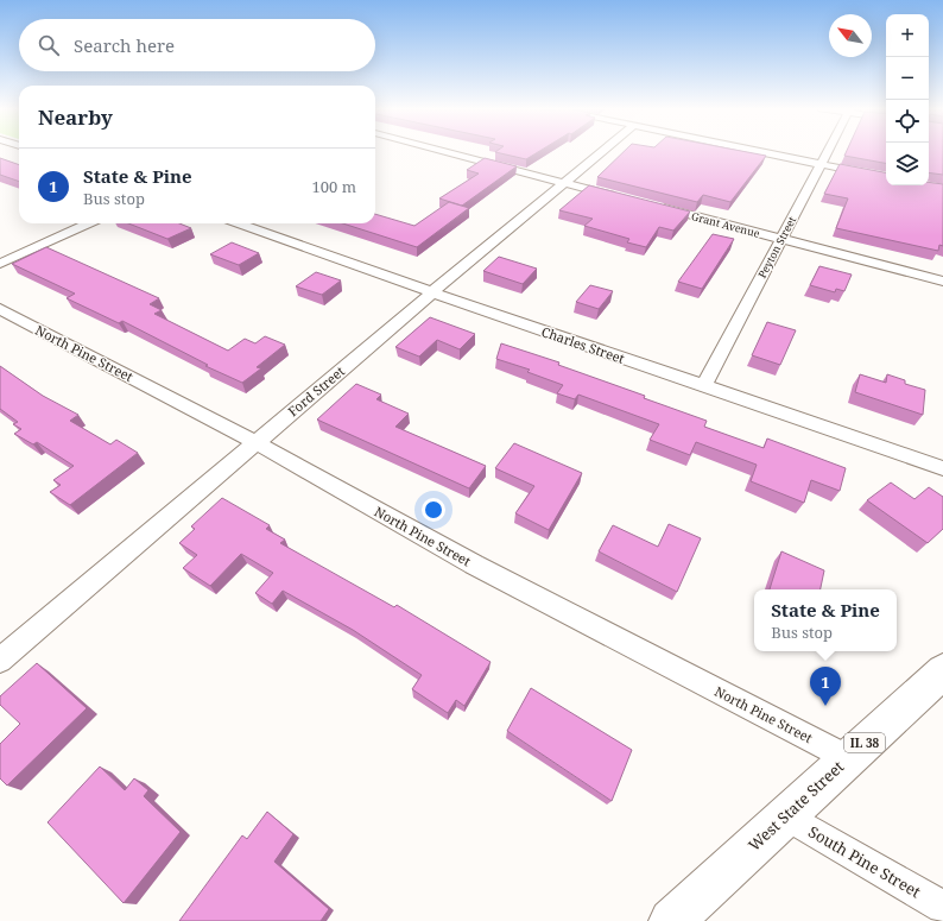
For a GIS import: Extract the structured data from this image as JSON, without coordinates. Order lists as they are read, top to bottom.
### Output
{
  "streets": {
    "main road": ["IL 38", "West State Street"],
    "street": [
      "Grant Avenue",
      "Peyton Street",
      "Charles Street",
      "North Pine Street",
      "Ford Street",
      "South Pine Street"
    ]
  },
  "crossings": [
    ["Grant Avenue", "Peyton Street"],
    ["Peyton Street", "Charles Street"],
    ["Charles Street", "Ford Street"],
    ["North Pine Street", "Ford Street"],
    ["North Pine Street", "West State Street"],
    ["West State Street", "South Pine Street"]
  ],
  "north": "top left",
  "page": {
    "map_buttons": ["+", "−"],
    "search": "Search here",
    "heading": "Nearby",
    "list": [
      {
        "mark": "1",
        "name": "State & Pine",
        "note": "Bus stop",
        "value": "100 m"
      }
    ],
    "popup": ["State & Pine", "Bus stop"],
    "pins": "1"
  }
}
